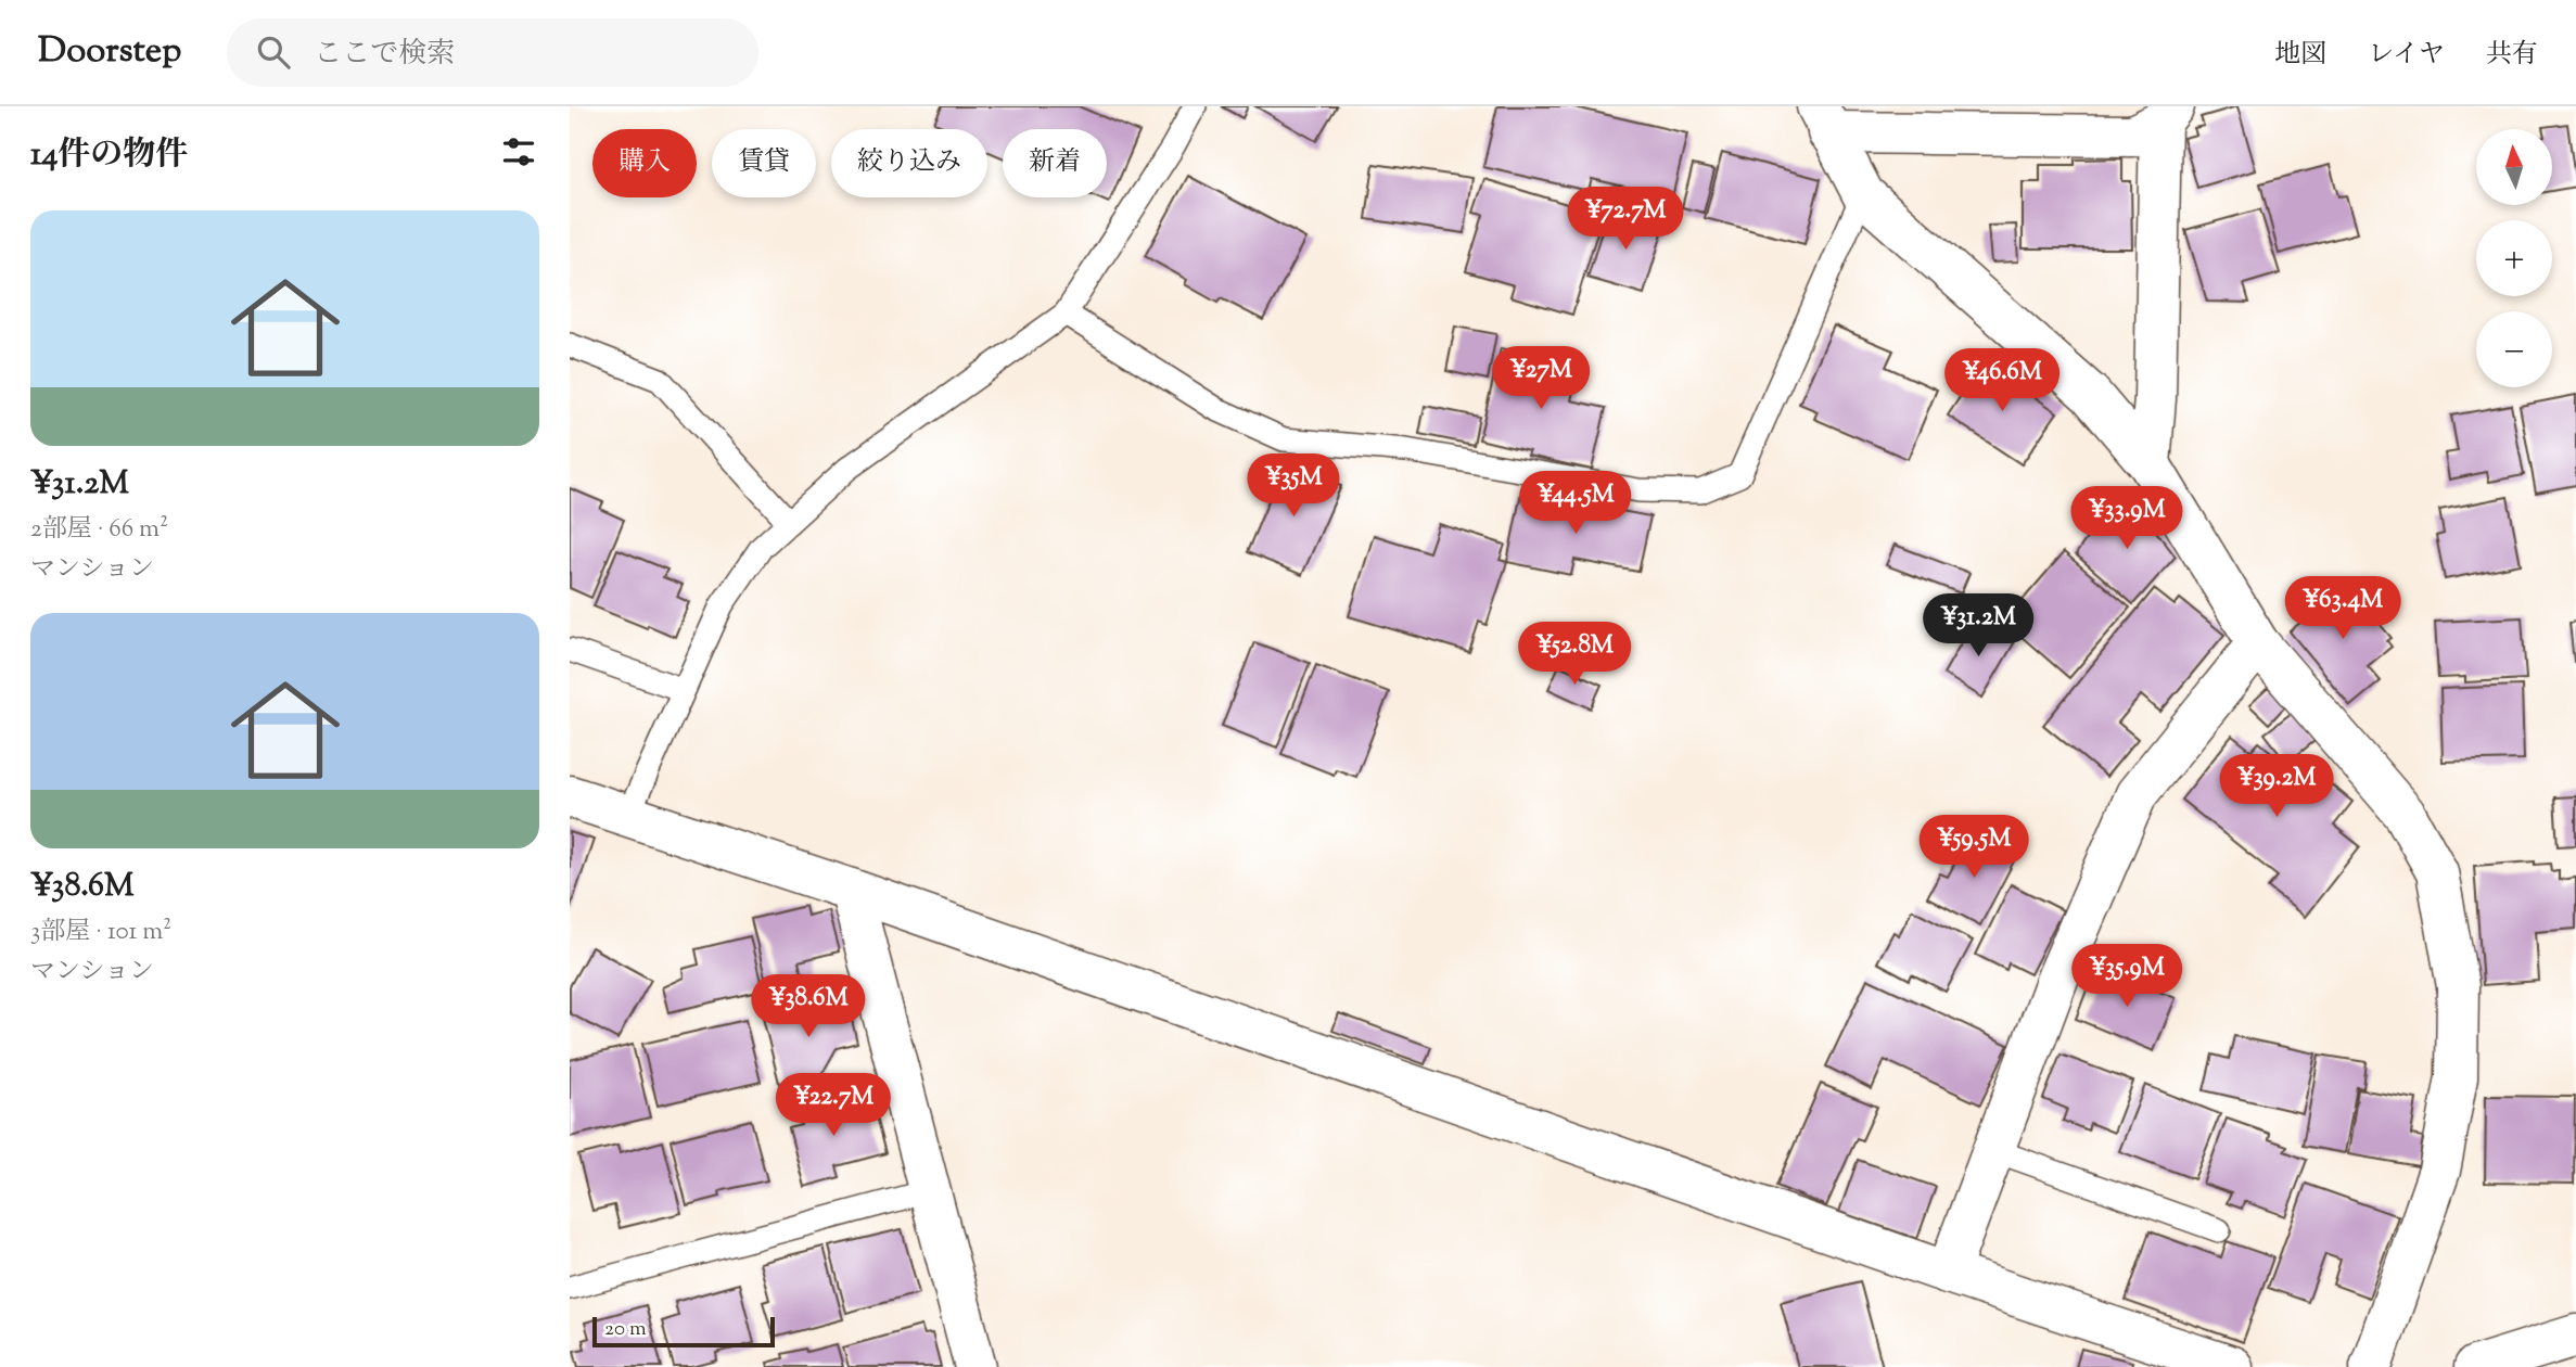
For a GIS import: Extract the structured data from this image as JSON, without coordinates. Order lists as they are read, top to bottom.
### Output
{
  "scale_bar": "20 m",
  "north": "top",
  "page": {
    "header": "Doorstep",
    "search": "ここで検索",
    "nav": ["地図", "レイヤ", "共有"],
    "heading": "14件の物件",
    "map_buttons": ["+", "−"],
    "chip": [
      "購入",
      "賃貸",
      "絞り込み",
      "新着"
    ],
    "price": [
      "¥72.7M",
      "¥27M",
      "¥46.6M",
      "¥35M",
      "¥44.5M",
      "¥33.9M",
      "¥63.4M",
      "¥31.2M",
      "¥52.8M",
      "¥39.2M",
      "¥59.5M",
      "¥35.9M",
      "¥38.6M",
      "¥22.7M"
    ],
    "list": [
      {
        "name": "¥31.2M",
        "note": "2部屋 · 66 m² · マンション"
      },
      {
        "name": "¥38.6M",
        "note": "3部屋 · 101 m² · マンション"
      }
    ],
    "scale": "20 m"
  }
}
